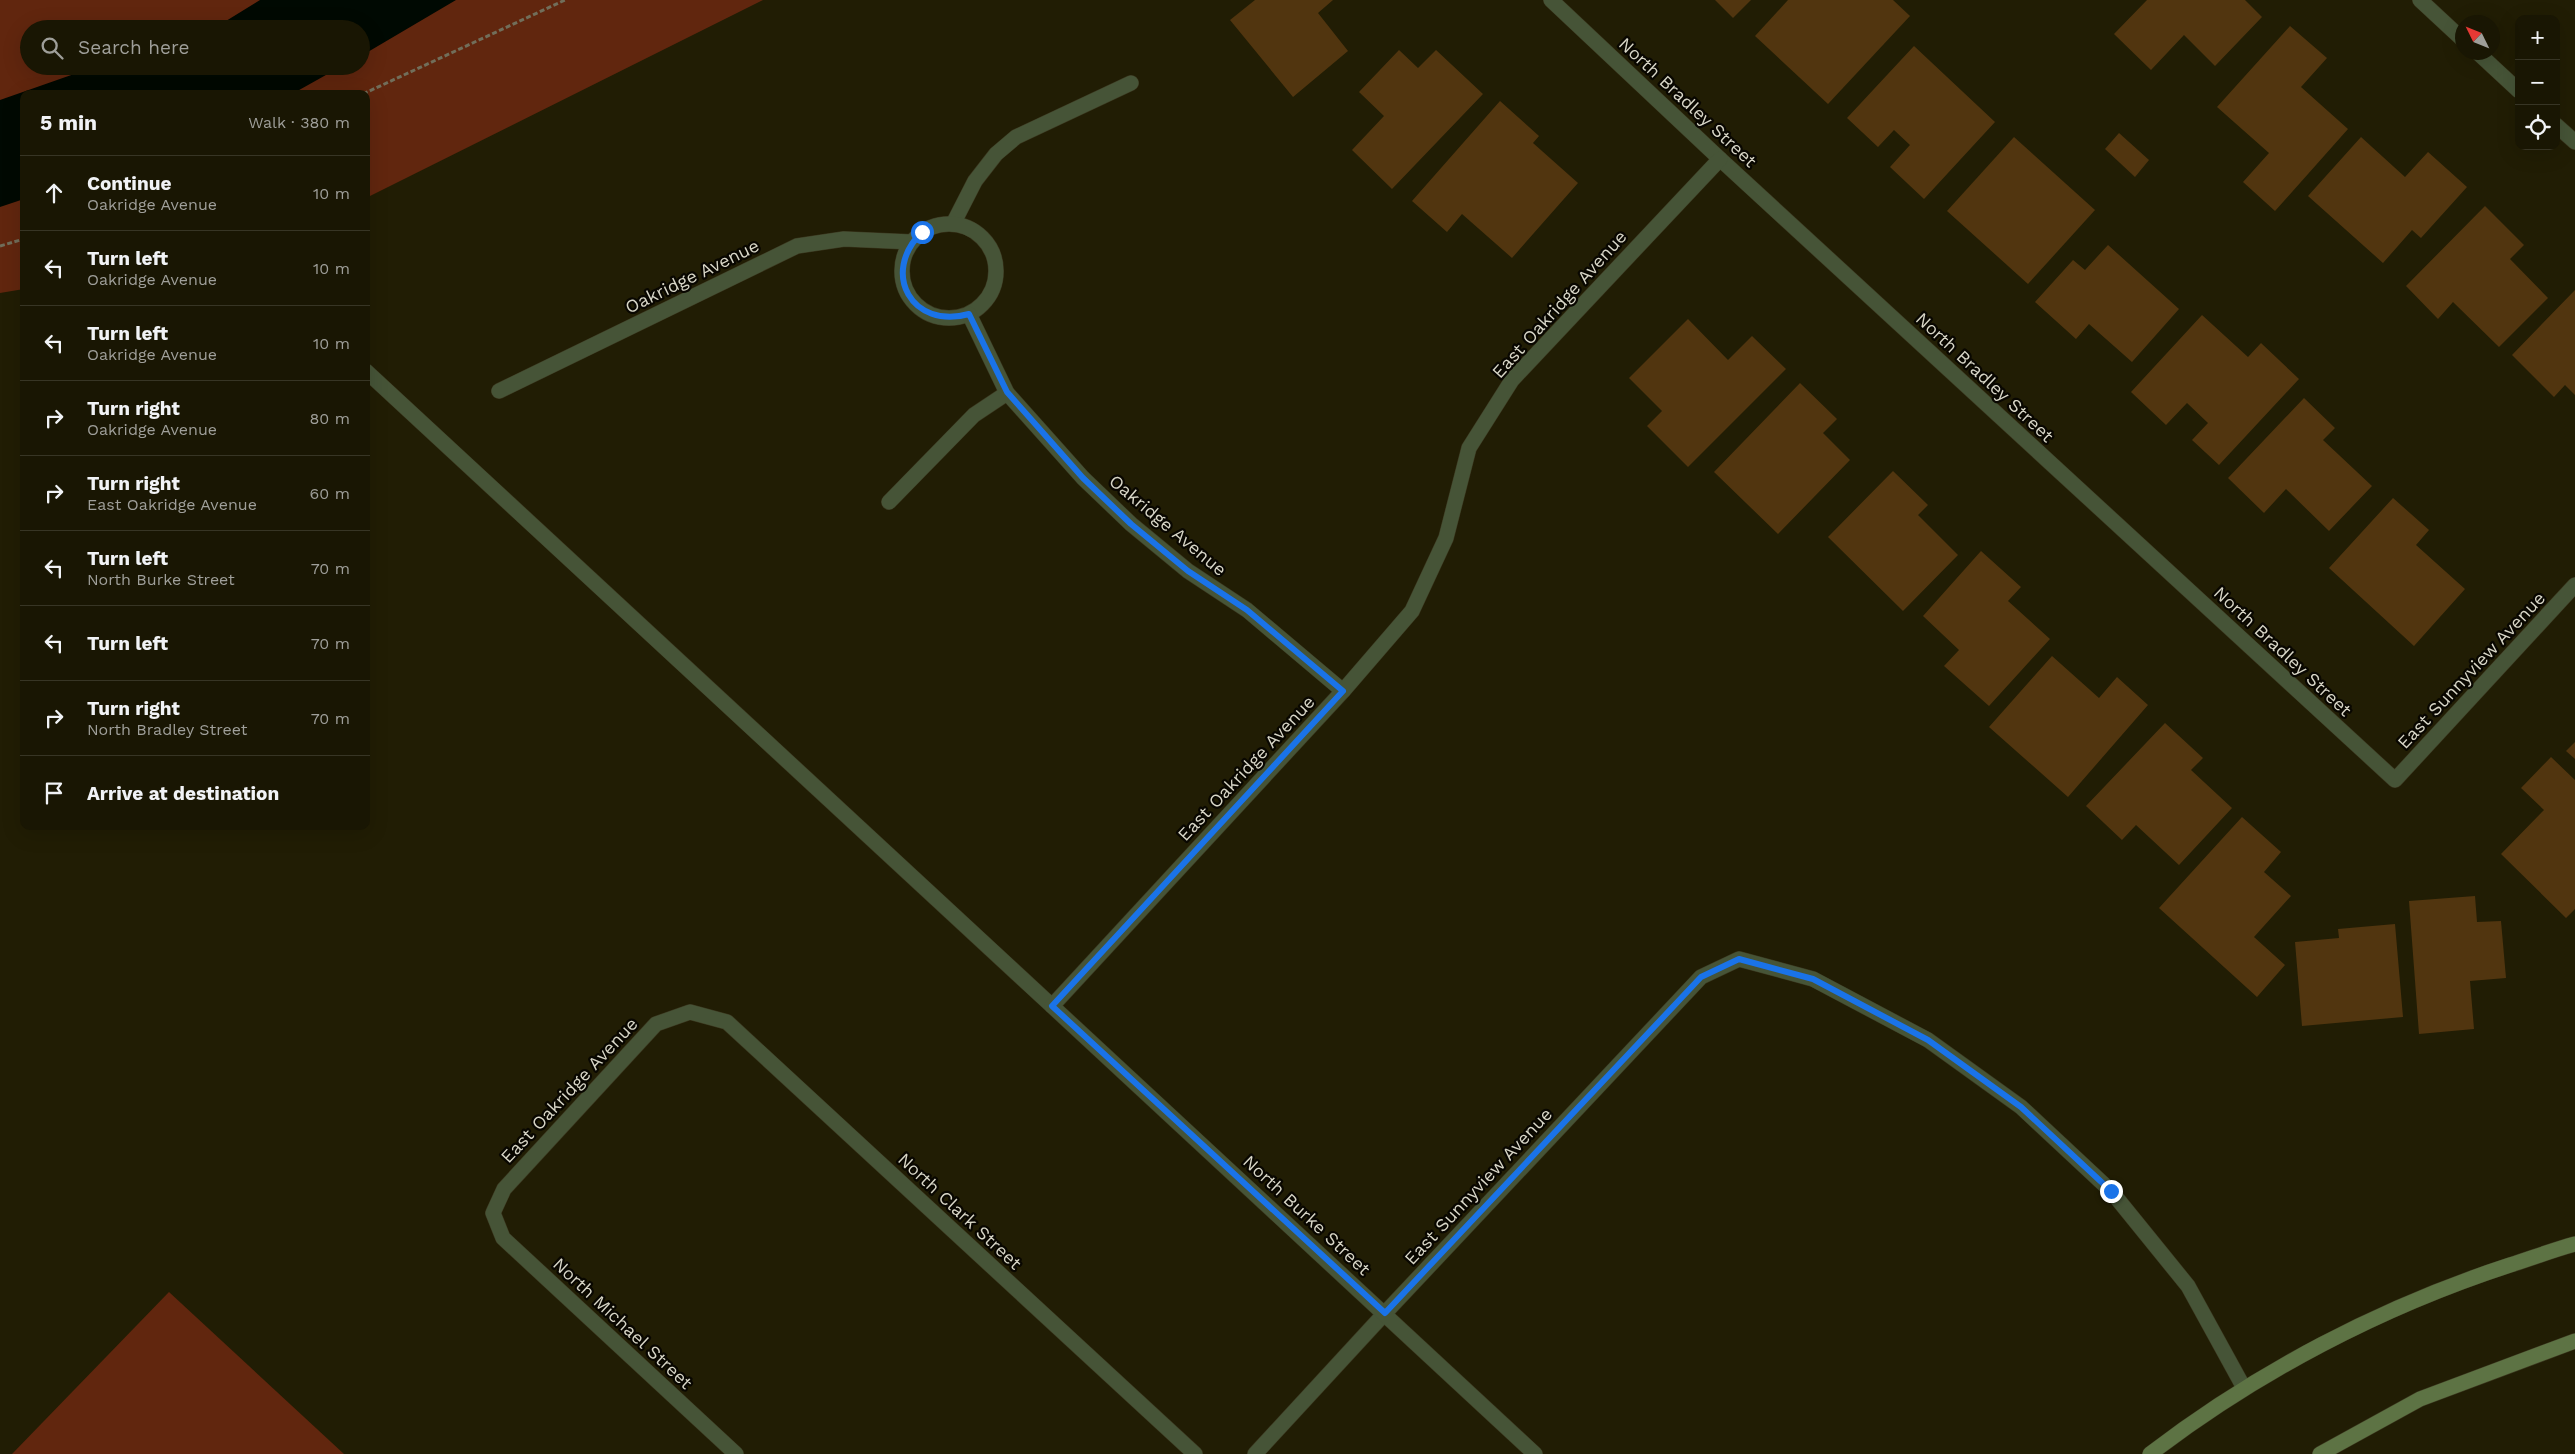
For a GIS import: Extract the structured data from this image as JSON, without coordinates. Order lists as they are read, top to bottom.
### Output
{
  "streets": {
    "street": [
      "North Bradley Street",
      "Oakridge Avenue",
      "East Oakridge Avenue",
      "East Sunnyview Avenue",
      "North Clark Street",
      "North Burke Street",
      "North Michael Street"
    ]
  },
  "crossings": [
    ["North Bradley Street", "East Oakridge Avenue"],
    ["North Bradley Street", "East Sunnyview Avenue"],
    ["Oakridge Avenue", "East Oakridge Avenue"],
    ["East Oakridge Avenue", "North Clark Street"],
    ["East Oakridge Avenue", "North Burke Street"],
    ["East Oakridge Avenue", "North Michael Street"],
    ["East Sunnyview Avenue", "North Burke Street"]
  ],
  "north": "top left",
  "page": {
    "map_buttons": ["+", "−"],
    "search": "Search here",
    "heading": ["5 min", "Walk · 380 m"],
    "list": [
      ["Continue", "Oakridge Avenue", "10 m"],
      ["Turn left", "Oakridge Avenue", "10 m"],
      ["Turn left", "Oakridge Avenue", "10 m"],
      ["Turn right", "Oakridge Avenue", "80 m"],
      ["Turn right", "East Oakridge Avenue", "60 m"],
      ["Turn left", "North Burke Street", "70 m"],
      ["Turn left", "70 m"],
      ["Turn right", "North Bradley Street", "70 m"],
      "Arrive at destination"
    ]
  }
}
